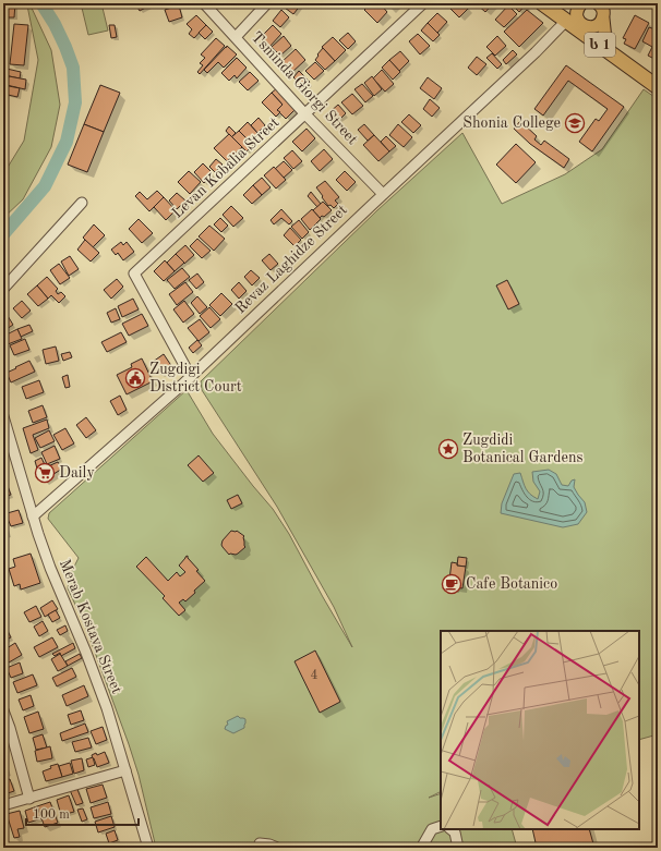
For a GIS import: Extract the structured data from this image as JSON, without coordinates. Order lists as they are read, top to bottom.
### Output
{
  "streets": {
    "highway": ["ს 1"],
    "street": [
      "Tsminda Giorgi Street",
      "Levan Kobalia Street",
      "Revaz Laghidze Street",
      "Merab Kostava Street"
    ]
  },
  "crossings": [
    ["ს 1", "Revaz Laghidze Street"],
    ["Tsminda Giorgi Street", "Levan Kobalia Street"],
    ["Tsminda Giorgi Street", "Revaz Laghidze Street"],
    ["Levan Kobalia Street", "Revaz Laghidze Street"],
    ["Revaz Laghidze Street", "Merab Kostava Street"]
  ],
  "places": {
    "school or university": ["Shonia College"],
    "public building": ["Zugdigi District Court"],
    "place": ["Zugdidi Botanical Gardens"],
    "supermarket": ["Daily"],
    "cafe": ["Cafe Botanico"]
  },
  "house_numbers": ["4"],
  "scale_bar": "100 m"
}
